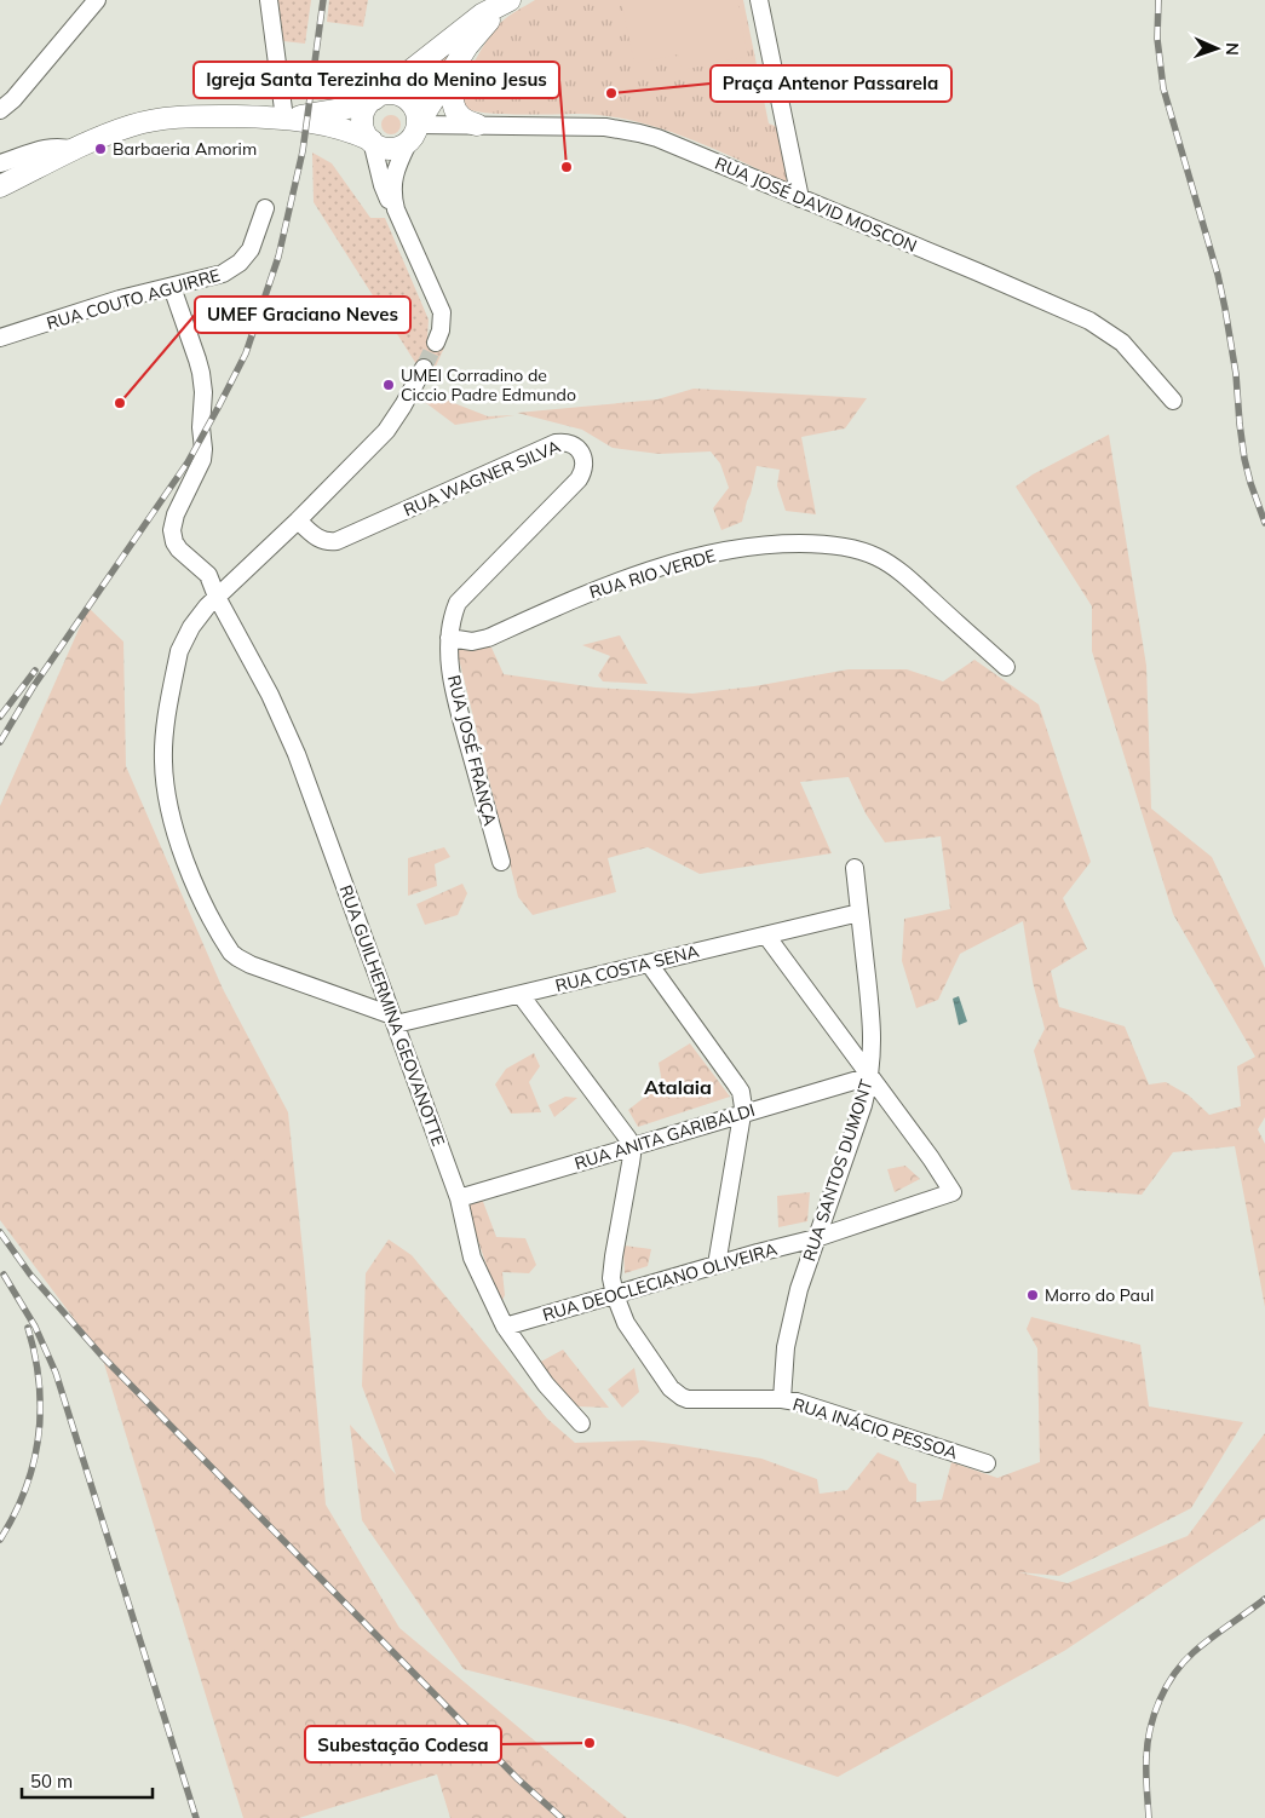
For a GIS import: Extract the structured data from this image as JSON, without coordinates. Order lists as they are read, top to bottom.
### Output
{
  "streets": {
    "street": [
      "RUA JOSÉ DAVID MOSCON",
      "RUA COUTO AGUIRRE",
      "RUA WAGNER SILVA",
      "RUA RIO VERDE",
      "RUA JOSÉ FRANÇA",
      "RUA COSTA SENA",
      "RUA GUILHERMINA GEOVANOTTE",
      "RUA ANITA GARIBALDI",
      "RUA SANTOS DUMONT",
      "RUA DEOCLECIANO OLIVEIRA",
      "RUA INÁCIO PESSOA"
    ]
  },
  "crossings": [
    ["RUA COUTO AGUIRRE", "RUA GUILHERMINA GEOVANOTTE"],
    ["RUA WAGNER SILVA", "RUA RIO VERDE"],
    ["RUA WAGNER SILVA", "RUA JOSÉ FRANÇA"],
    ["RUA RIO VERDE", "RUA JOSÉ FRANÇA"],
    ["RUA COSTA SENA", "RUA GUILHERMINA GEOVANOTTE"],
    ["RUA COSTA SENA", "RUA SANTOS DUMONT"],
    ["RUA GUILHERMINA GEOVANOTTE", "RUA ANITA GARIBALDI"],
    ["RUA GUILHERMINA GEOVANOTTE", "RUA DEOCLECIANO OLIVEIRA"],
    ["RUA ANITA GARIBALDI", "RUA SANTOS DUMONT"],
    ["RUA ANITA GARIBALDI", "RUA DEOCLECIANO OLIVEIRA"],
    ["RUA ANITA GARIBALDI", "RUA INÁCIO PESSOA"],
    ["RUA SANTOS DUMONT", "RUA DEOCLECIANO OLIVEIRA"],
    ["RUA SANTOS DUMONT", "RUA INÁCIO PESSOA"],
    ["RUA DEOCLECIANO OLIVEIRA", "RUA INÁCIO PESSOA"]
  ],
  "districts": ["Atalaia"],
  "places": [
    "Praça Antenor Passarela",
    "Barbaeria Amorim",
    "Igreja Santa Terezinha do Menino Jesus",
    "UMEI Corradino de Ciccio Padre Edmundo",
    "UMEF Graciano Neves",
    "Morro do Paul",
    "Subestação Codesa"
  ],
  "scale_bar": "50 m",
  "north": "right"
}
